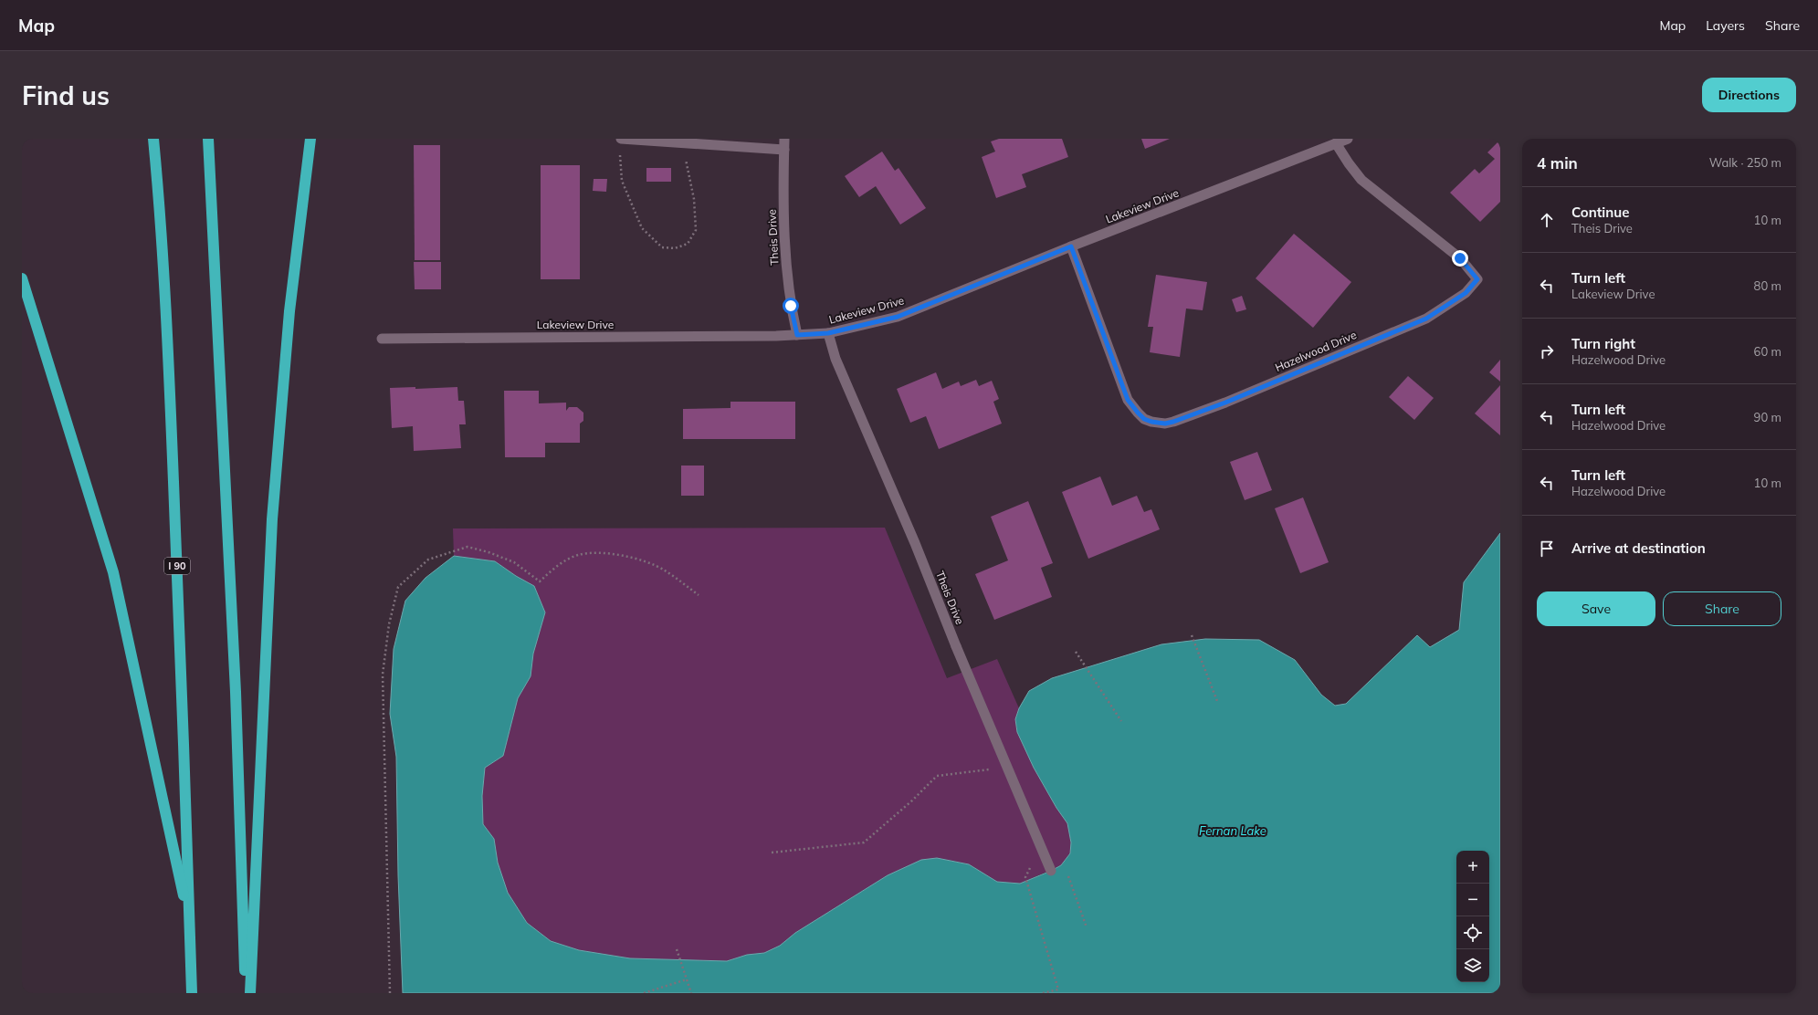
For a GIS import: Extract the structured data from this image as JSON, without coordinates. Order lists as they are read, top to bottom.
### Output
{
  "streets": {
    "highway": ["I 90"],
    "street": ["Lakeview Drive", "Theis Drive", "Hazelwood Drive"]
  },
  "crossings": [
    ["Lakeview Drive", "Theis Drive"],
    ["Lakeview Drive", "Hazelwood Drive"]
  ],
  "water": ["Fernan Lake"],
  "page": {
    "header": "Map",
    "nav": ["Map", "Layers", "Share"],
    "buttons": [
      "Directions",
      ["Save", "Share"]
    ],
    "title": "Find us",
    "heading": ["4 min", "Walk · 250 m"],
    "list": [
      ["Continue", "Theis Drive", "10 m"],
      ["Turn left", "Lakeview Drive", "80 m"],
      ["Turn right", "Hazelwood Drive", "60 m"],
      ["Turn left", "Hazelwood Drive", "90 m"],
      ["Turn left", "Hazelwood Drive", "10 m"],
      "Arrive at destination"
    ],
    "map_buttons": ["+", "−"]
  }
}
